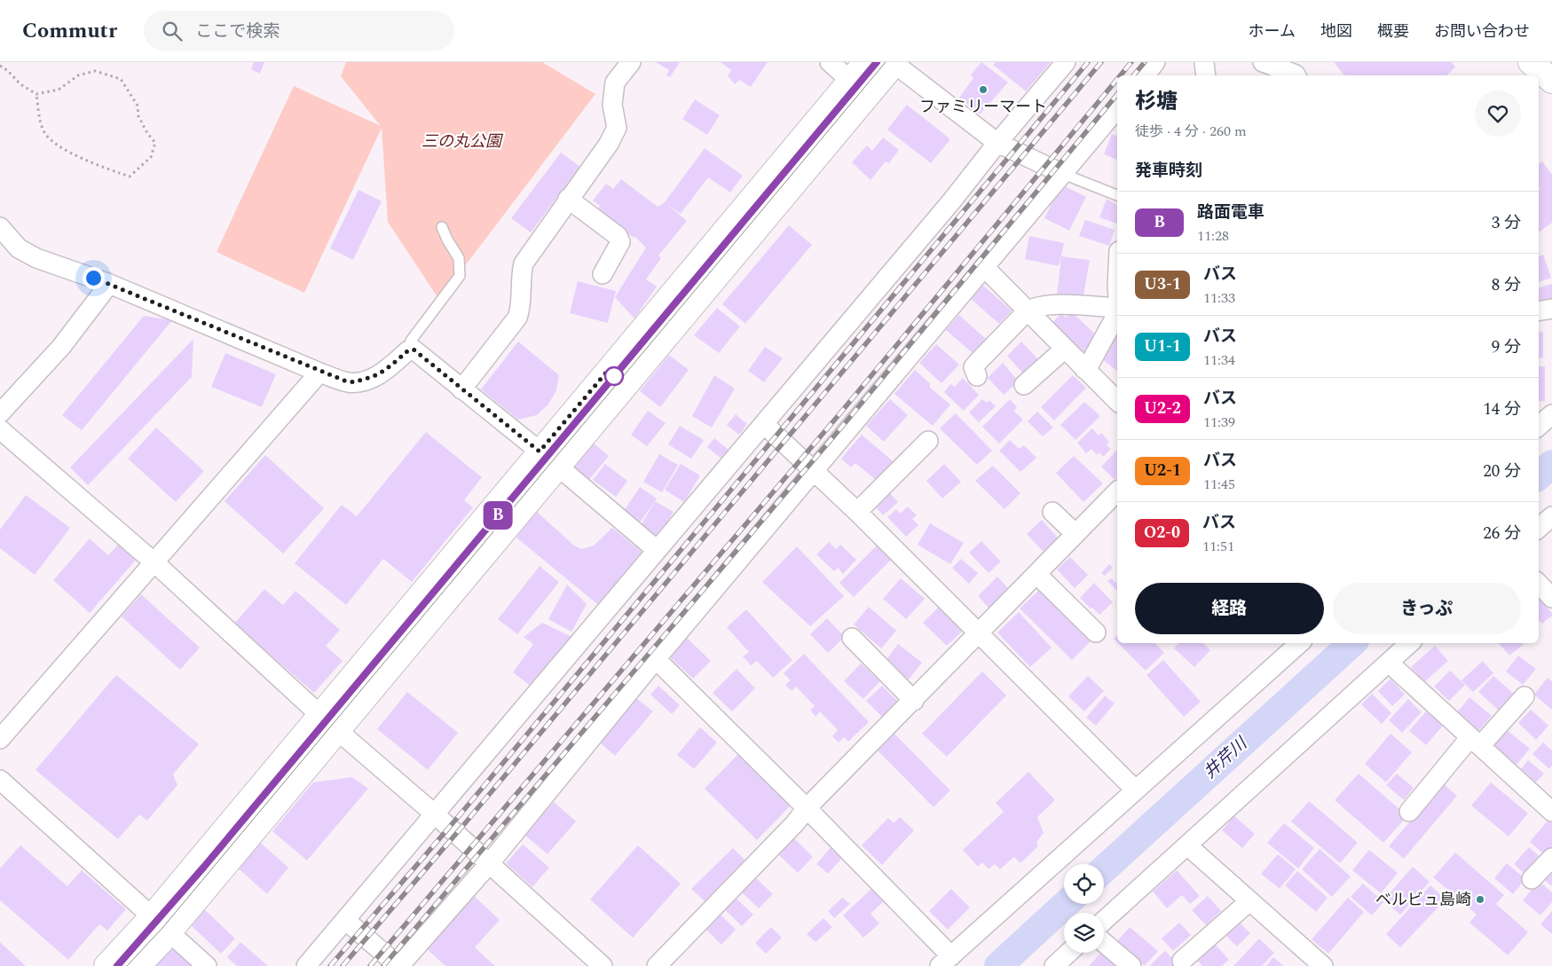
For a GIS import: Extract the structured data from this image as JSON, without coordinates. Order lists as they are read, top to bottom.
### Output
{
  "water": ["井芹川"],
  "parks": ["三の丸公園"],
  "places": ["ファミリーマート", "ベルビュ島崎"],
  "lines": ["tram line B"],
  "page": {
    "header": "Commutr",
    "search": "ここで検索",
    "nav": [
      "ホーム",
      "地図",
      "概要",
      "お問い合わせ"
    ],
    "on_map": "B",
    "heading": [
      ["杉塘", "徒歩 · 4 分 · 260 m"],
      "発車時刻"
    ],
    "list": [
      {
        "mark": "B",
        "name": "路面電車",
        "note": "11:28",
        "value": "3 分"
      },
      {
        "mark": "U3-1",
        "name": "バス",
        "note": "11:33",
        "value": "8 分"
      },
      {
        "mark": "U1-1",
        "name": "バス",
        "note": "11:34",
        "value": "9 分"
      },
      {
        "mark": "U2-2",
        "name": "バス",
        "note": "11:39",
        "value": "14 分"
      },
      {
        "mark": "U2-1",
        "name": "バス",
        "note": "11:45",
        "value": "20 分"
      },
      {
        "mark": "O2-0",
        "name": "バス",
        "note": "11:51",
        "value": "26 分"
      }
    ],
    "buttons": ["経路", "きっぷ"]
  }
}
